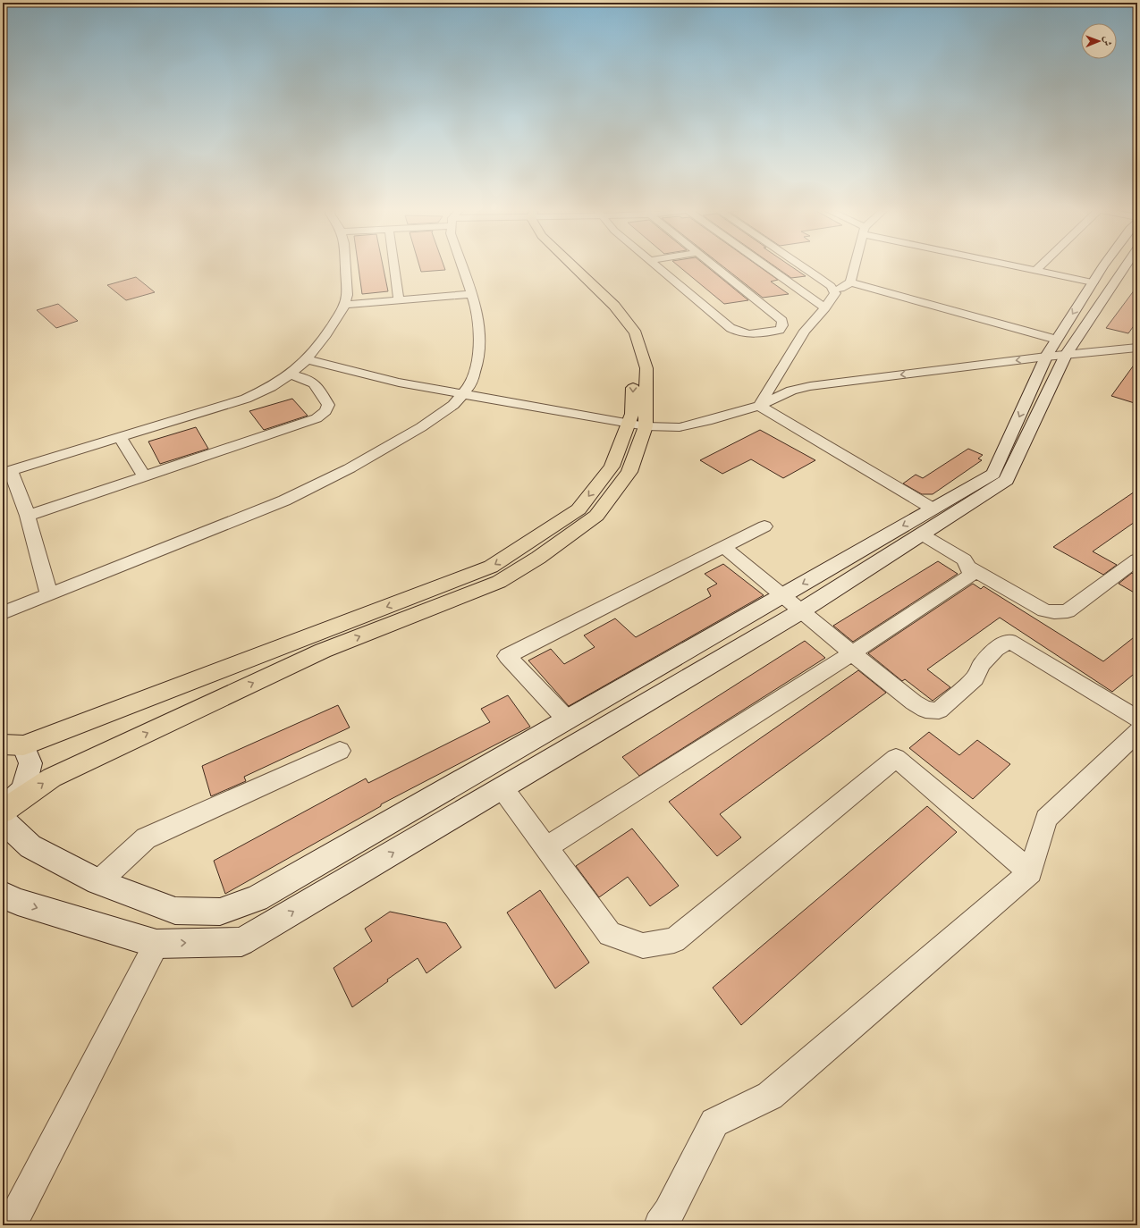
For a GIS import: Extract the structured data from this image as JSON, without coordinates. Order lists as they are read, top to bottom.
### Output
{
  "north": "right"
}
